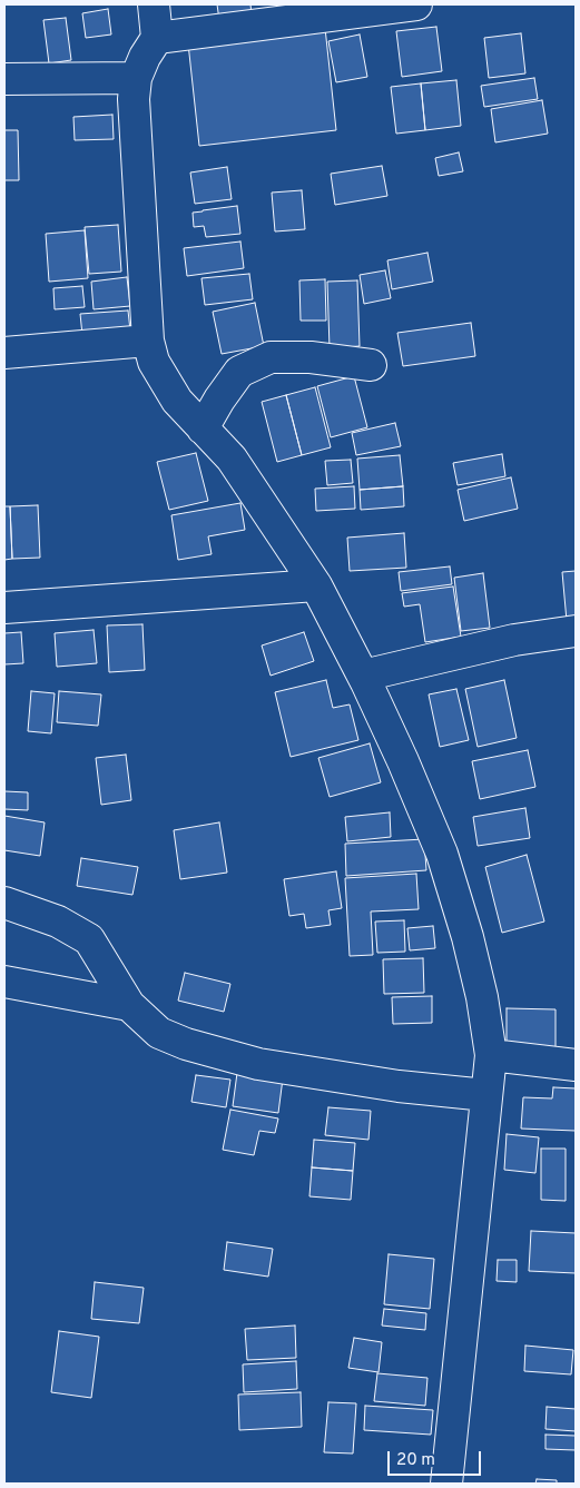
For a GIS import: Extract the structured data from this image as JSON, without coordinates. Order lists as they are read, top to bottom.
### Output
{
  "scale_bar": "20 m"
}
